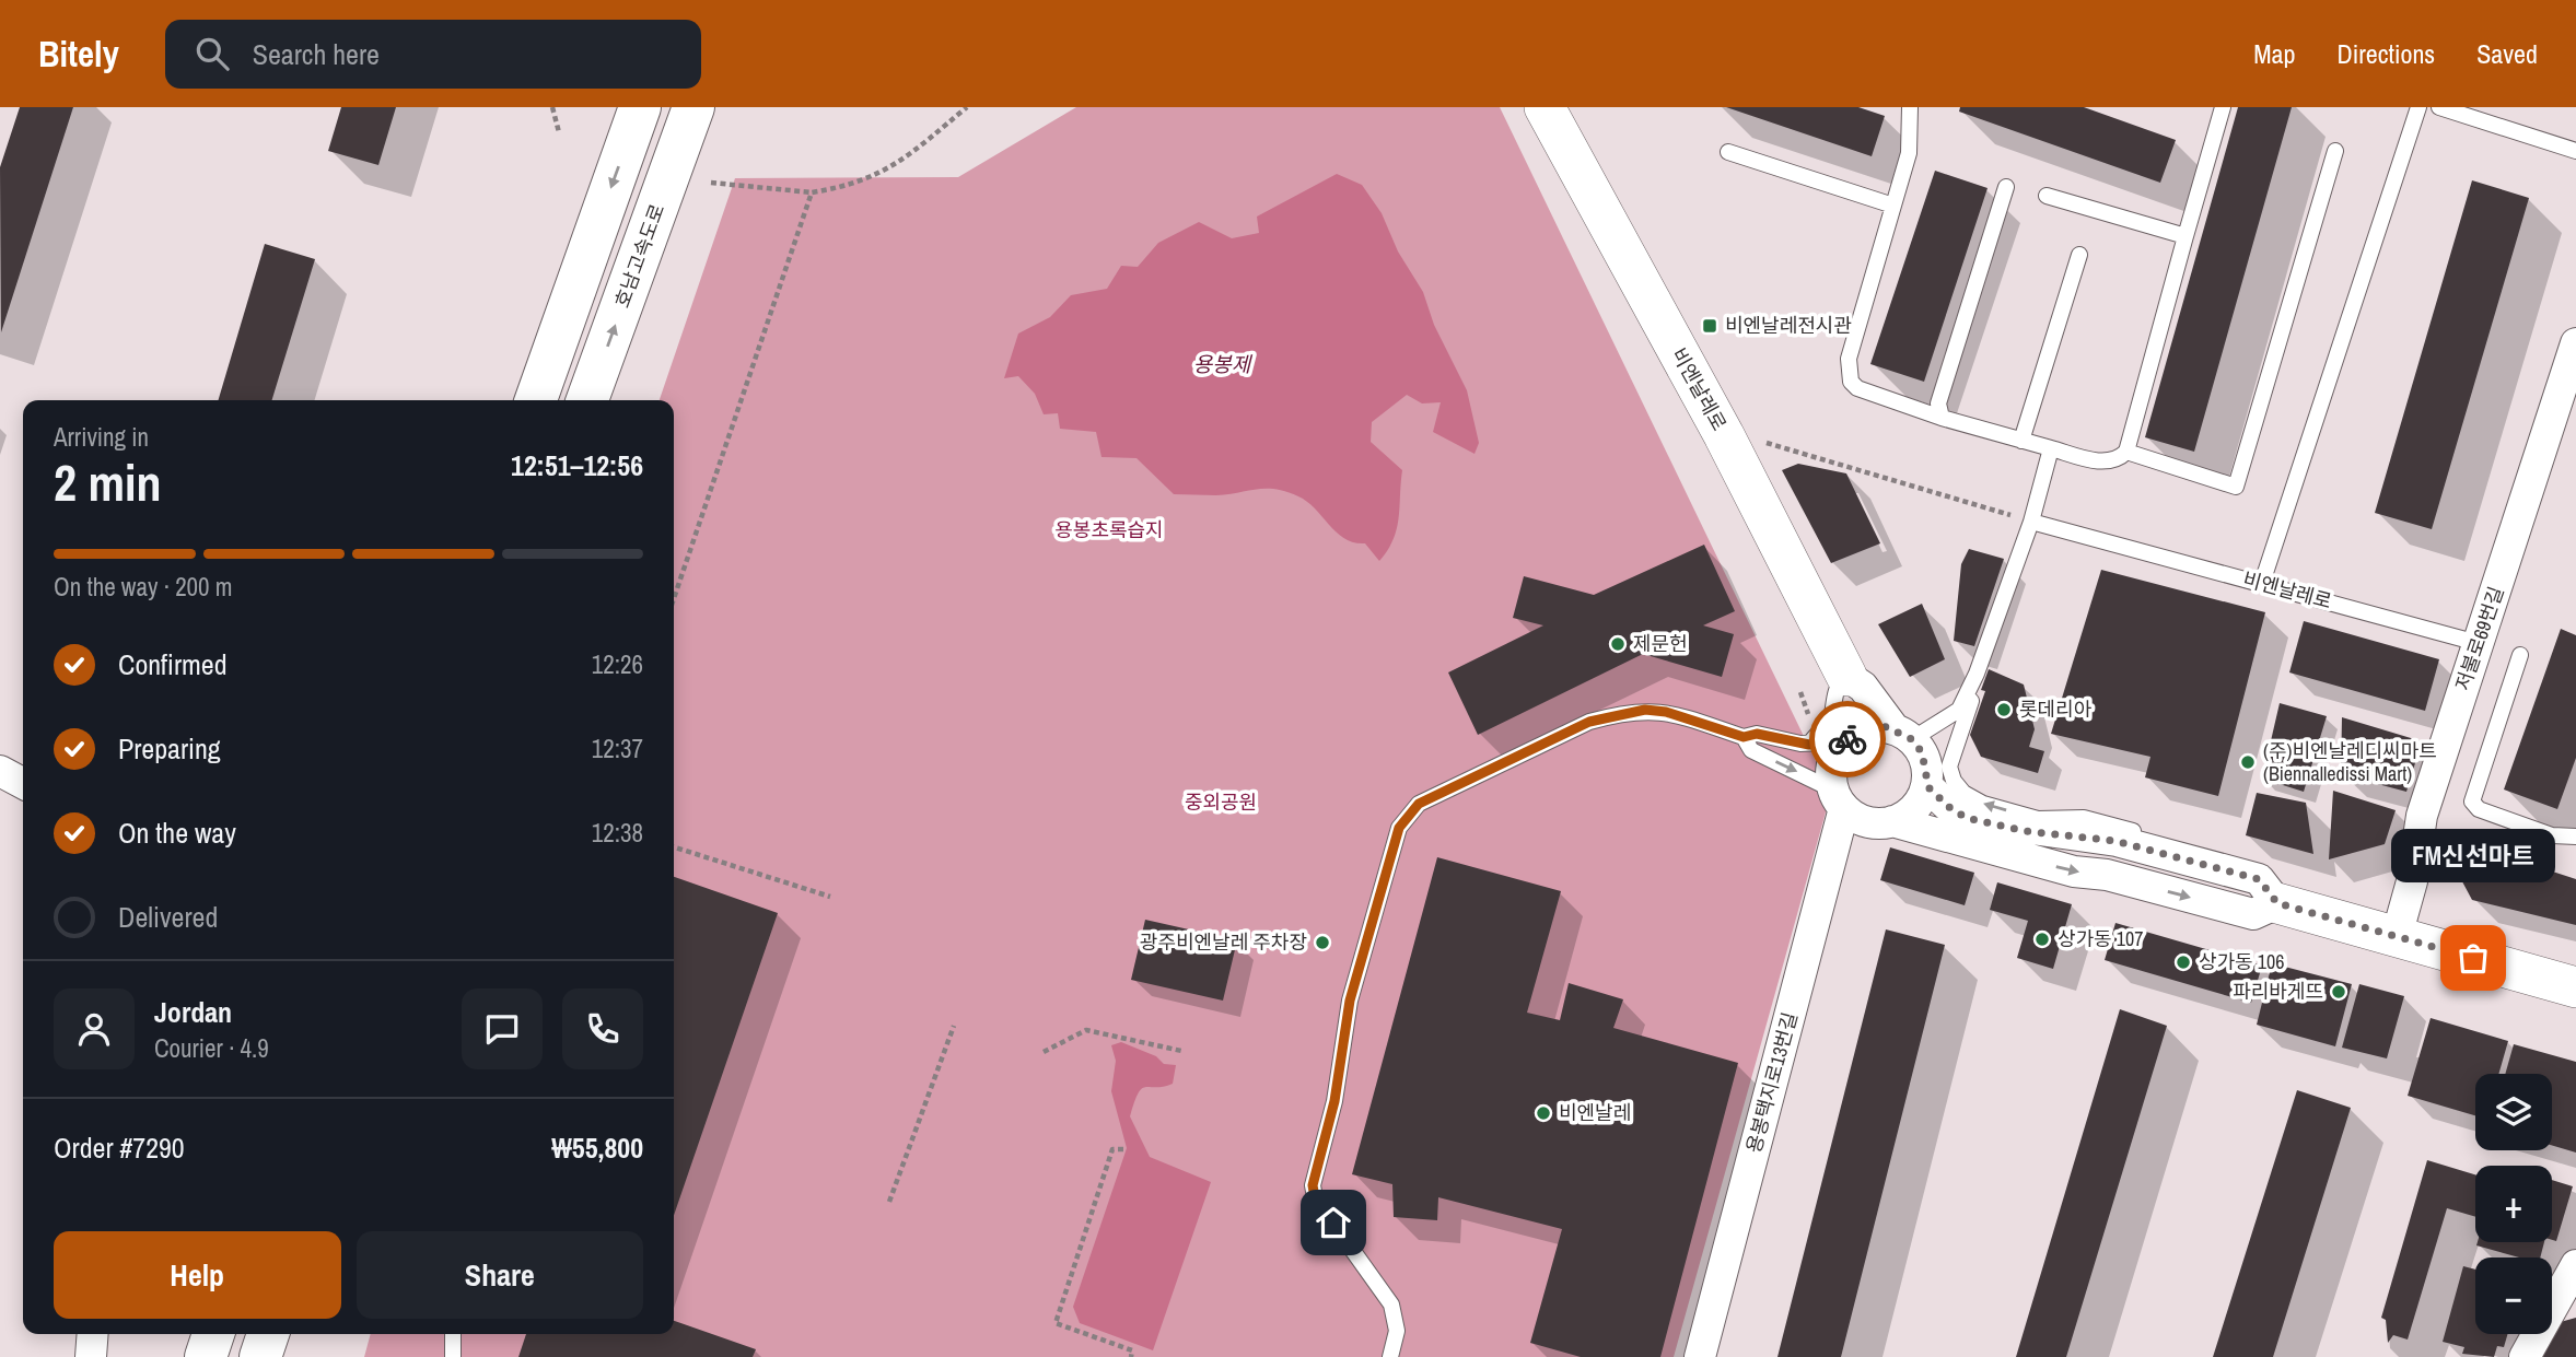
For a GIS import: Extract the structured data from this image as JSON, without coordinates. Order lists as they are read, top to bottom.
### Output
{
  "streets": {
    "highway": ["호남고속도로"],
    "street": ["비엔날레로", "저불로69번길", "용봉택지로13번길"]
  },
  "crossings": [
    ["비엔날레로", "저불로69번길"]
  ],
  "water": ["용봉제"],
  "parks": ["용봉초록습지", "중외공원"],
  "places": {
    "transit": ["비엔날레전시관"],
    "other": [
      "제문헌",
      "롯데리아",
      "(주)비엔날레디씨마트 (Biennalledissi Mart)",
      "상가동 107",
      "광주비엔날레 주차장",
      "FM신선마트",
      "상가동 106",
      "파리바게뜨",
      "비엔날레"
    ]
  },
  "page": {
    "header": "Bitely",
    "search": "Search here",
    "nav": ["Map", "Directions", "Saved"],
    "heading": ["2 min", "Arriving in", "12:51–12:56"],
    "panel": [
      "Jordan",
      "Courier · 4.9",
      "Order #7290",
      "₩55,800"
    ],
    "bar": "On the way · 200 m",
    "list": [
      ["Confirmed", "12:26"],
      ["Preparing", "12:37"],
      ["On the way", "12:38"],
      "Delivered"
    ],
    "bubble": "FM신선마트",
    "map_buttons": ["+", "−"],
    "buttons": ["Help", "Share"]
  }
}
